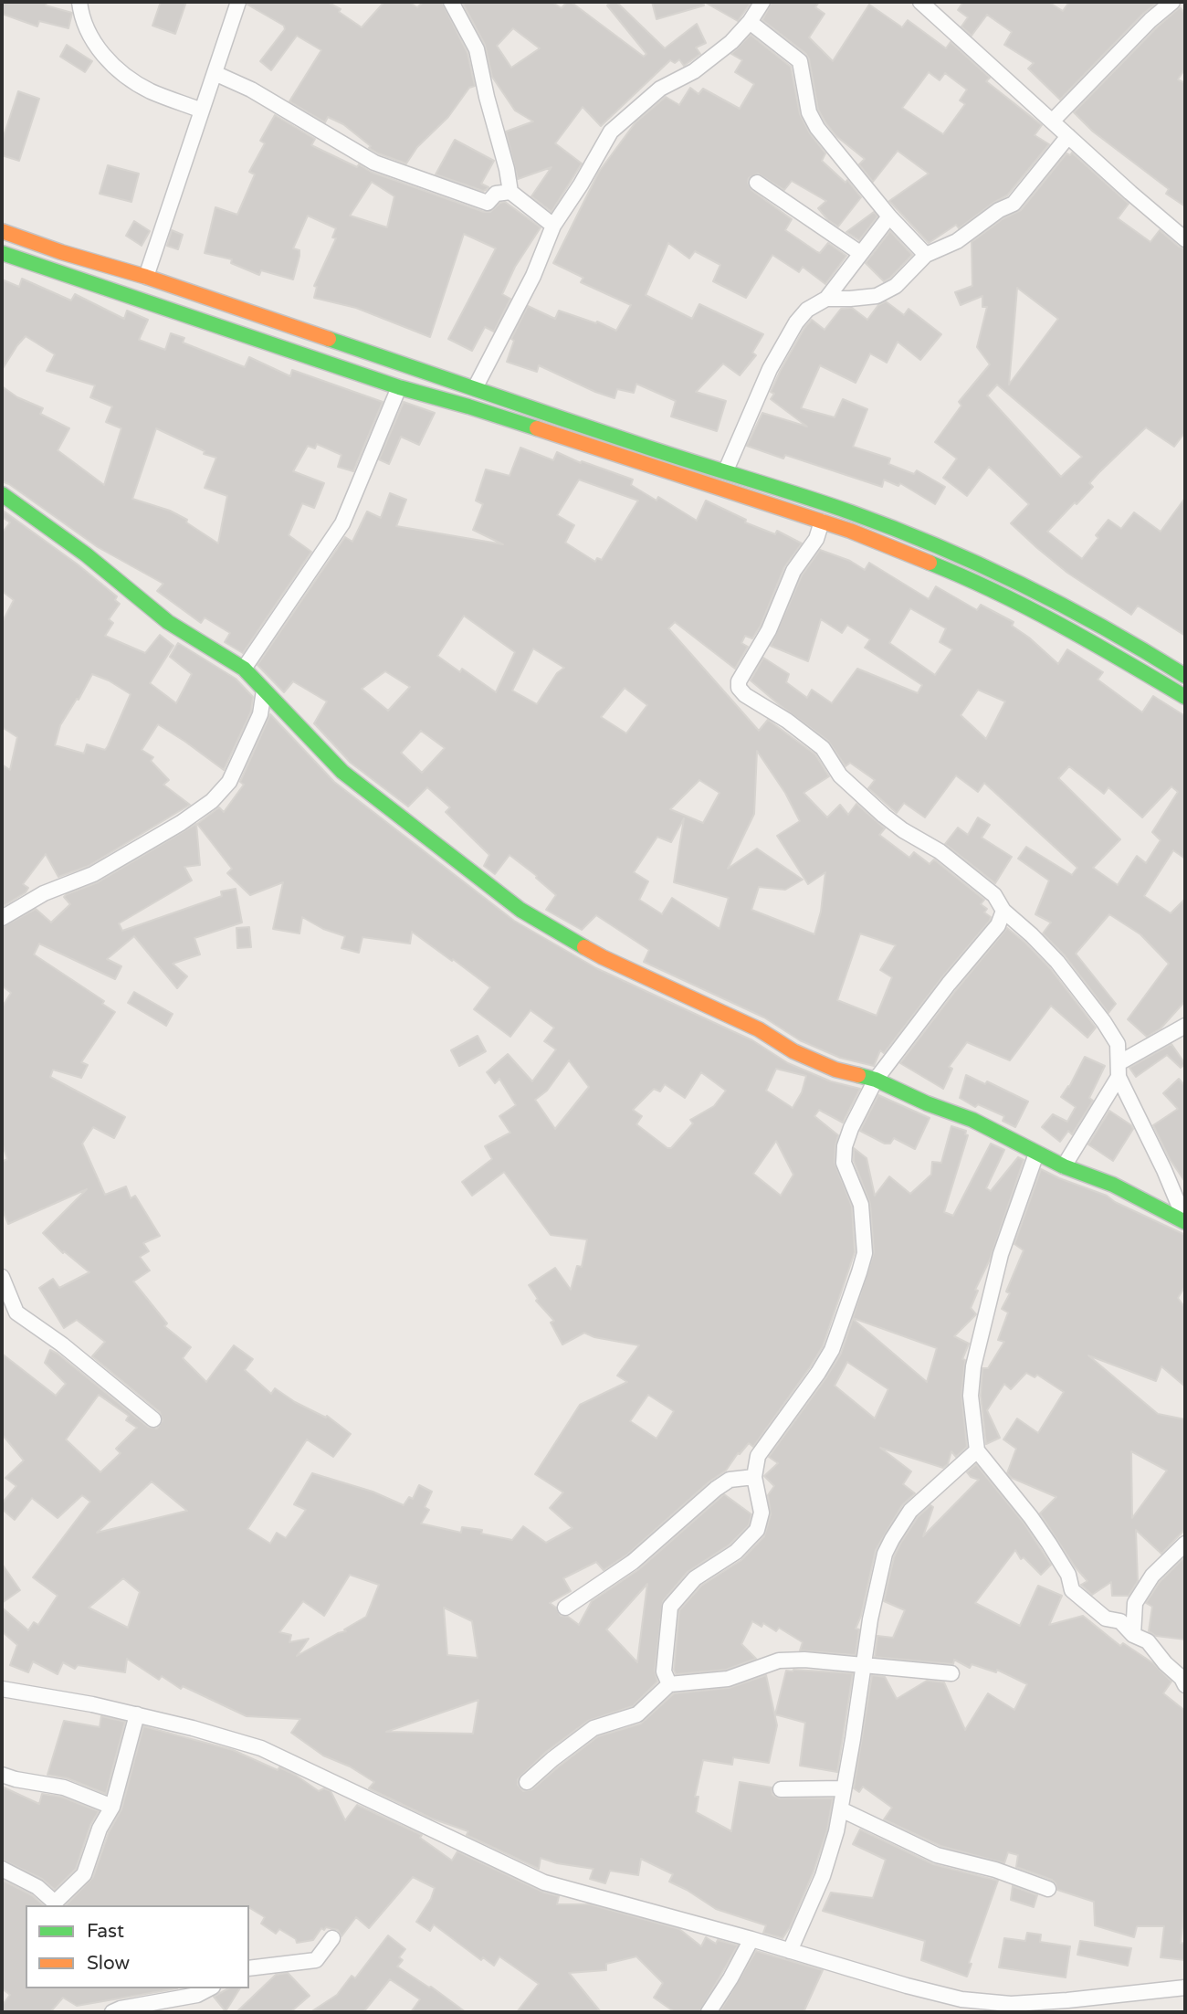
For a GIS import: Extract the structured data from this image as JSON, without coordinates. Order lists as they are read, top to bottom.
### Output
{
  "legend": ["Fast", "Slow"]
}
